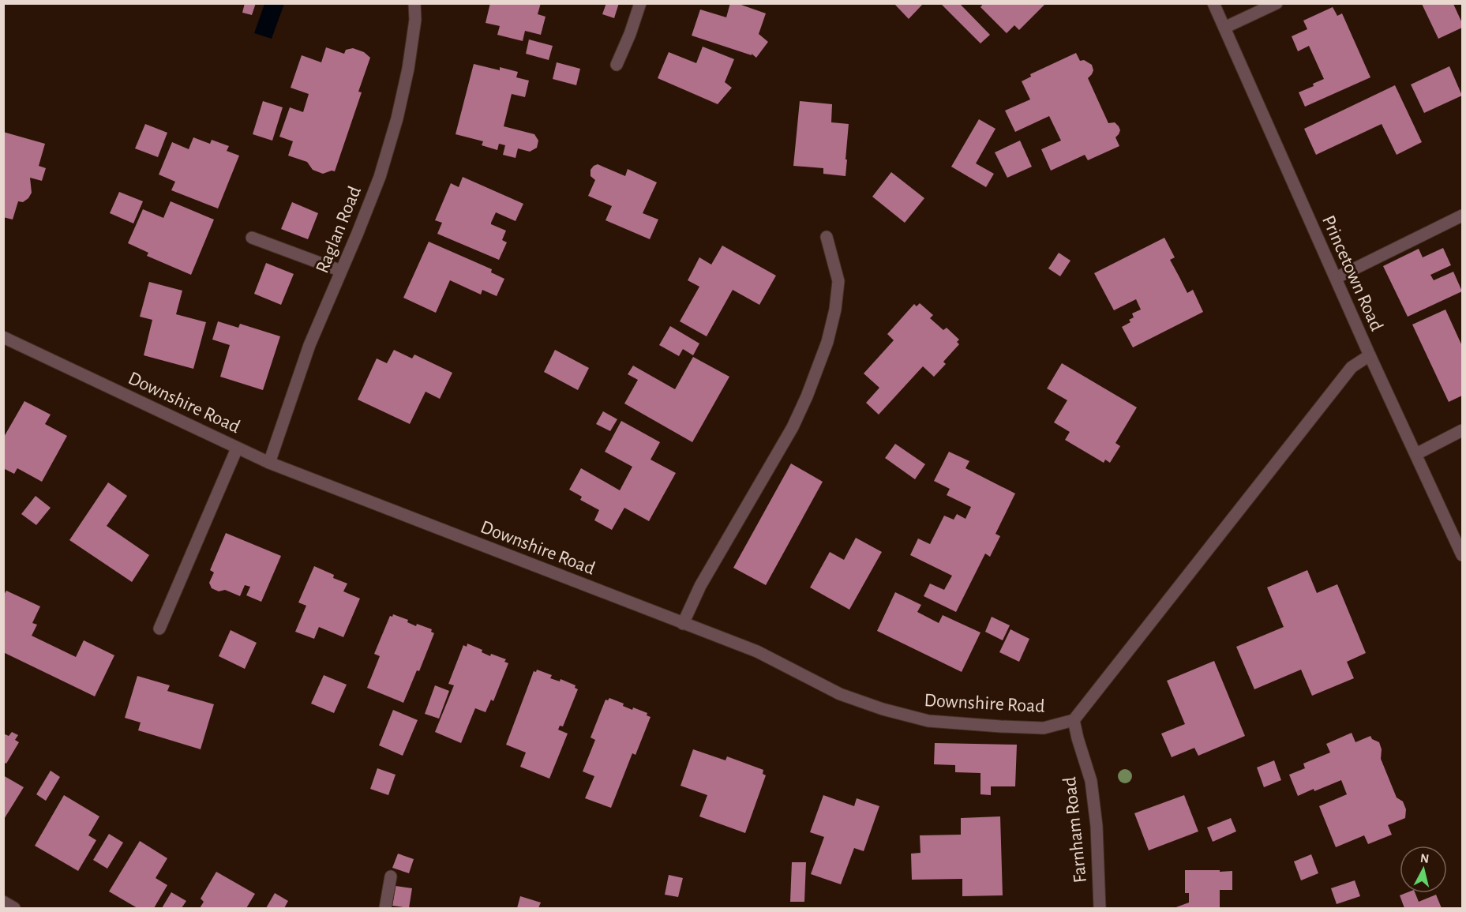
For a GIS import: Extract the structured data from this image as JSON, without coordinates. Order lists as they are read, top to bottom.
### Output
{
  "streets": {
    "street": [
      "Raglan Road",
      "Princetown Road",
      "Downshire Road",
      "Farnham Road"
    ]
  },
  "crossings": [
    ["Raglan Road", "Downshire Road"],
    ["Downshire Road", "Farnham Road"]
  ],
  "north": "top"
}
